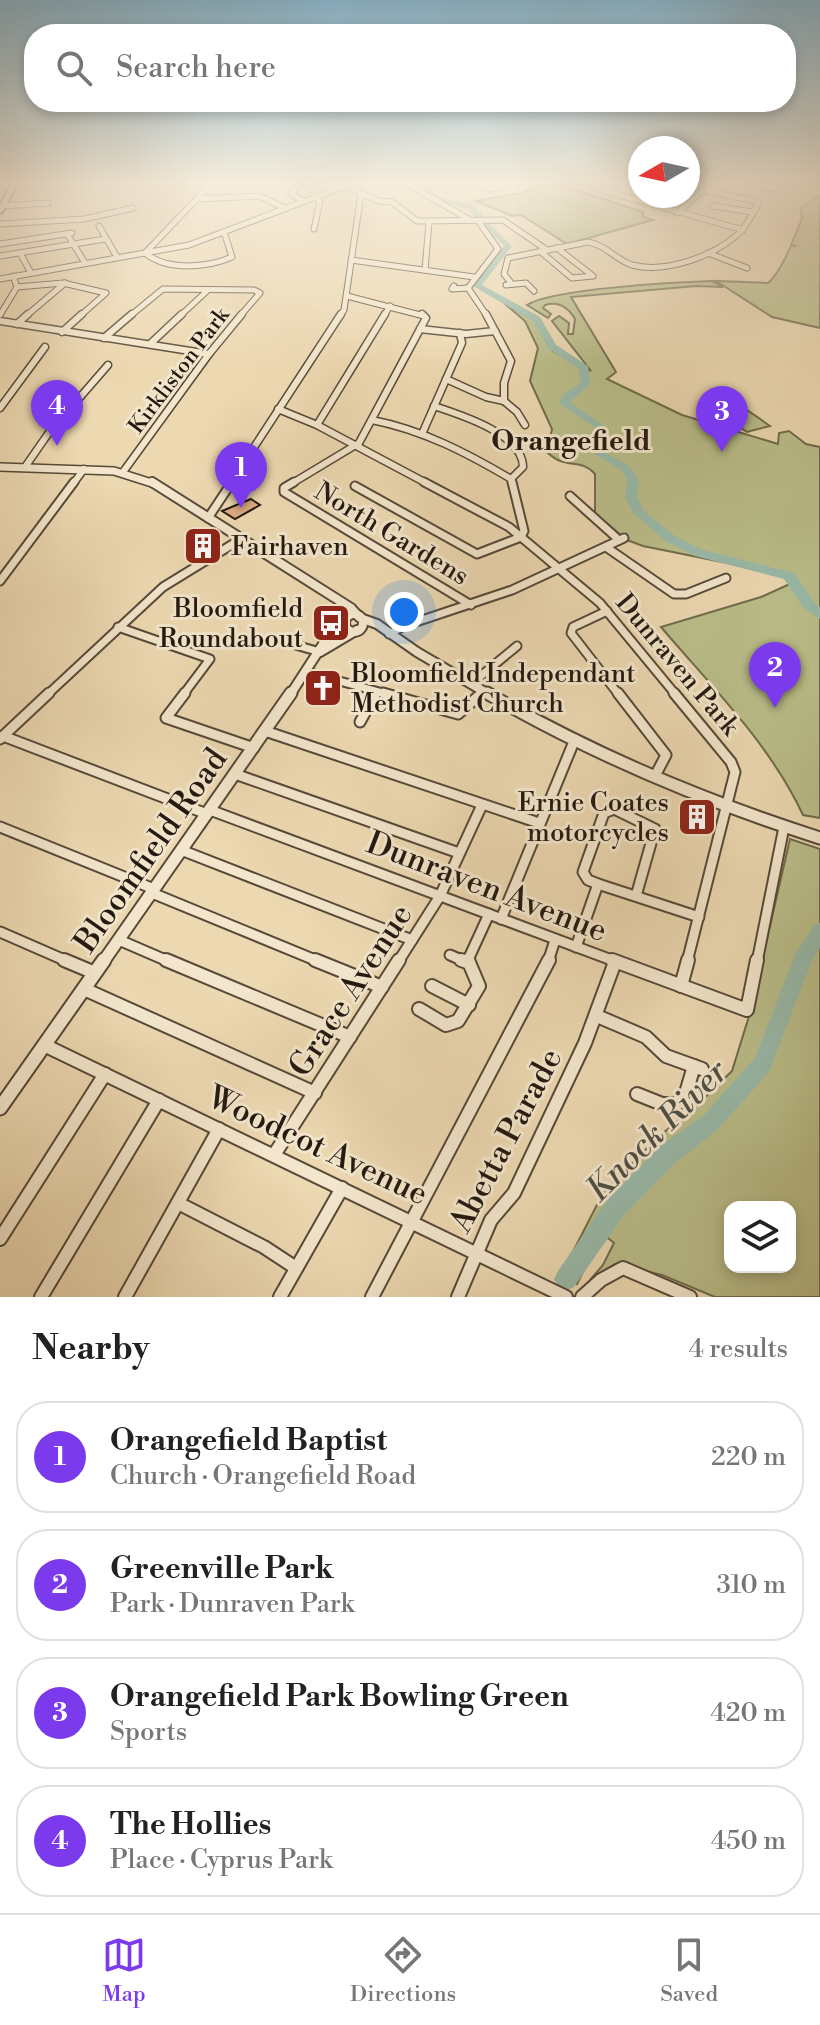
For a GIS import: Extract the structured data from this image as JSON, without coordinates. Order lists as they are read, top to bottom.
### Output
{
  "streets": {
    "street": [
      "Kirkliston Park",
      "North Gardens",
      "Dunraven Park",
      "Bloomfield Road",
      "Dunraven Avenue",
      "Grace Avenue",
      "Abetta Parade",
      "Woodcot Avenue"
    ]
  },
  "crossings": [
    ["North Gardens", "Dunraven Park"],
    ["Dunraven Park", "Dunraven Avenue"],
    ["Bloomfield Road", "Dunraven Avenue"],
    ["Bloomfield Road", "Woodcot Avenue"],
    ["Dunraven Avenue", "Grace Avenue"],
    ["Dunraven Avenue", "Abetta Parade"],
    ["Grace Avenue", "Woodcot Avenue"],
    ["Abetta Parade", "Woodcot Avenue"]
  ],
  "districts": ["Orangefield"],
  "water": ["Knock River"],
  "places": {
    "building": ["Fairhaven", "Ernie Coates motorcycles"],
    "bus stop": ["Bloomfield Roundabout"],
    "church": ["Bloomfield Independant Methodist Church"]
  },
  "north": "left",
  "page": {
    "search": "Search here",
    "pins": [
      "4",
      "3",
      "1",
      "2"
    ],
    "heading": ["Nearby", "4 results"],
    "list": [
      {
        "mark": "1",
        "name": "Orangefield Baptist",
        "note": "Church · Orangefield Road",
        "value": "220 m"
      },
      {
        "mark": "2",
        "name": "Greenville Park",
        "note": "Park · Dunraven Park",
        "value": "310 m"
      },
      {
        "mark": "3",
        "name": "Orangefield Park Bowling Green",
        "note": "Sports",
        "value": "420 m"
      },
      {
        "mark": "4",
        "name": "The Hollies",
        "note": "Place · Cyprus Park",
        "value": "450 m"
      }
    ],
    "nav": ["Map", "Directions", "Saved"]
  }
}
